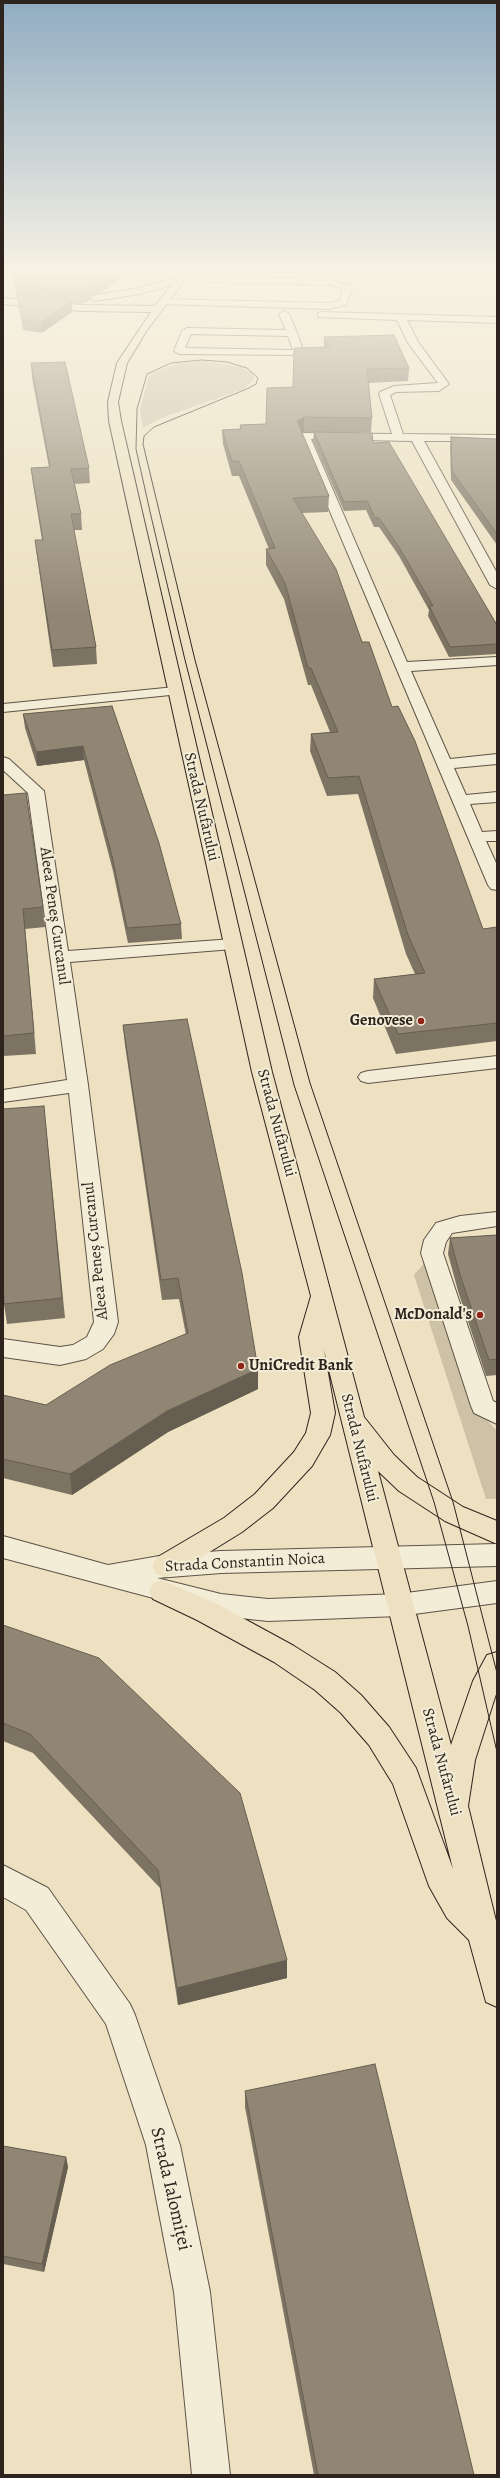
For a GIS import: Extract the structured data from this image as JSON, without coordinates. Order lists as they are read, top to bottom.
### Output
{
  "streets": {
    "main road": ["Strada Nufărului"],
    "street": ["Aleea Peneș Curcanul", "Strada Constantin Noica", "Strada Ialomiței"]
  },
  "crossings": [
    ["Strada Nufărului", "Strada Constantin Noica"]
  ],
  "places": ["Genovese", "McDonald's", "UniCredit Bank"]
}
